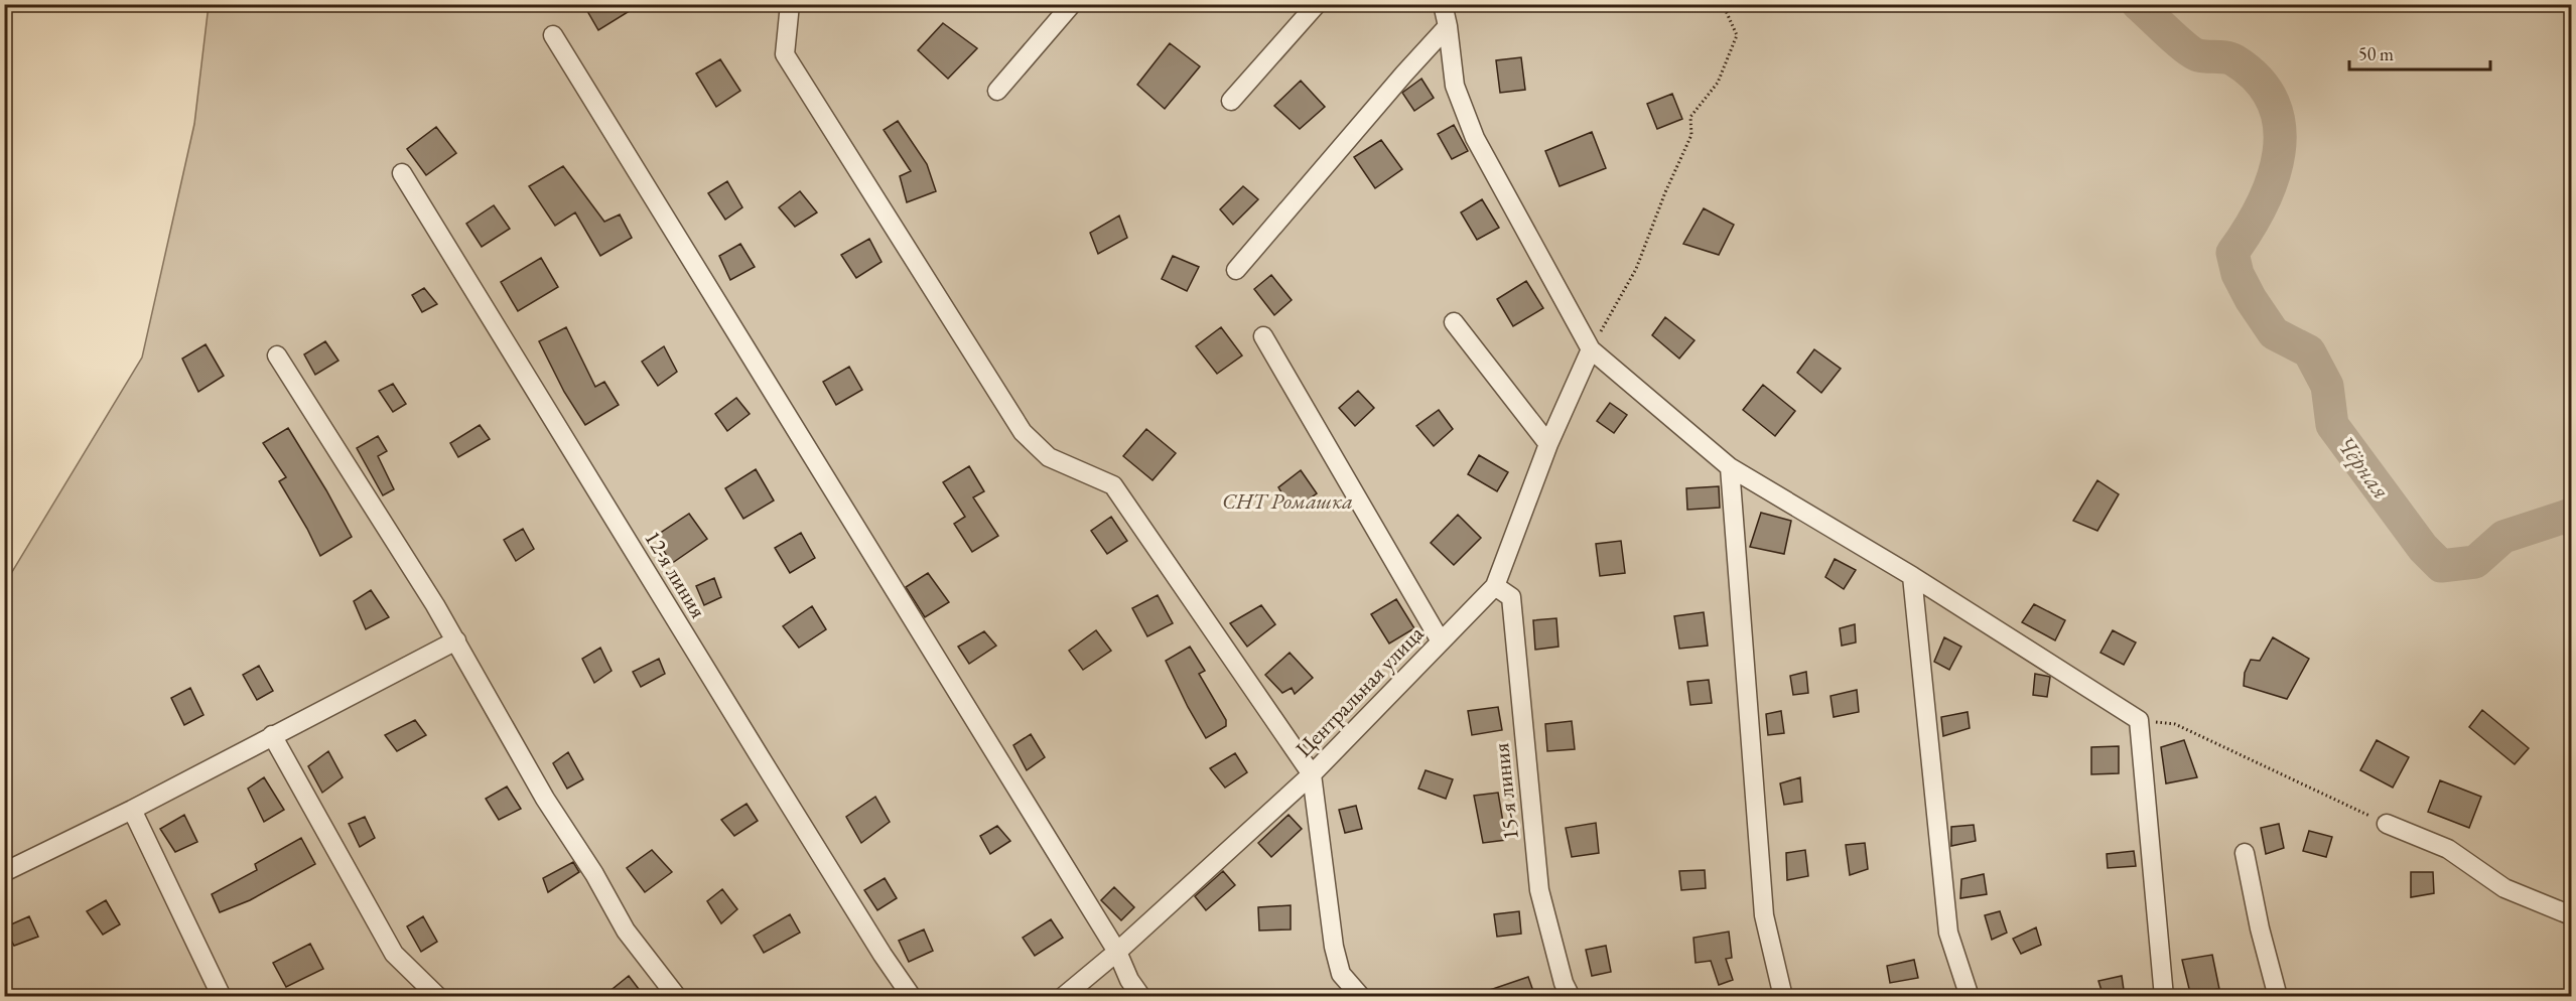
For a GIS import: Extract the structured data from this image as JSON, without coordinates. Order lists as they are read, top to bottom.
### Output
{
  "streets": {
    "street": ["12-я линия", "Центральная улица", "15-я линия"]
  },
  "crossings": [
    ["Центральная улица", "15-я линия"]
  ],
  "water": ["Чёрная"],
  "parks": ["СНТ Ромашка"],
  "scale_bar": "50 m"
}
